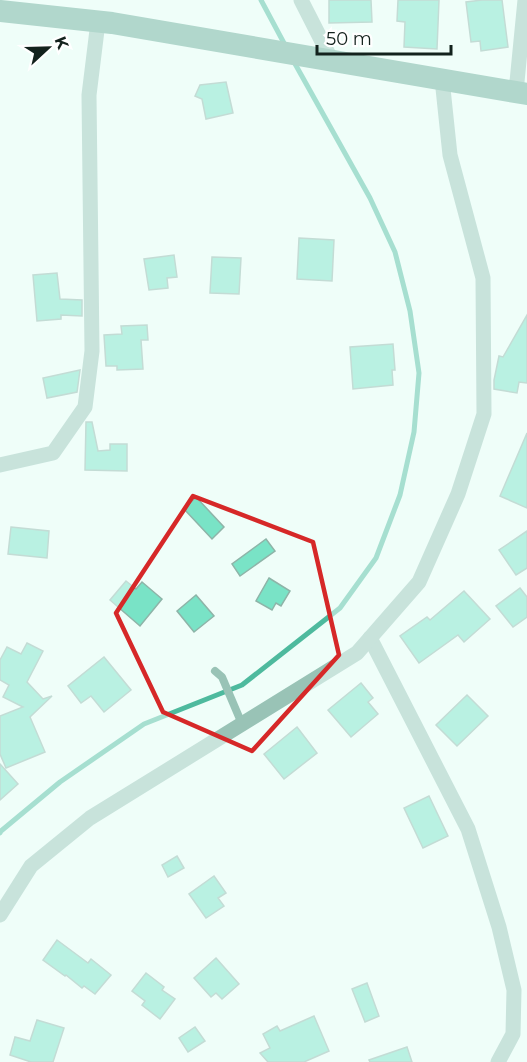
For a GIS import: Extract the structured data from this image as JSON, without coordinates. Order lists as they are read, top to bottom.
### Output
{
  "scale_bar": "50 m",
  "north": "right"
}
